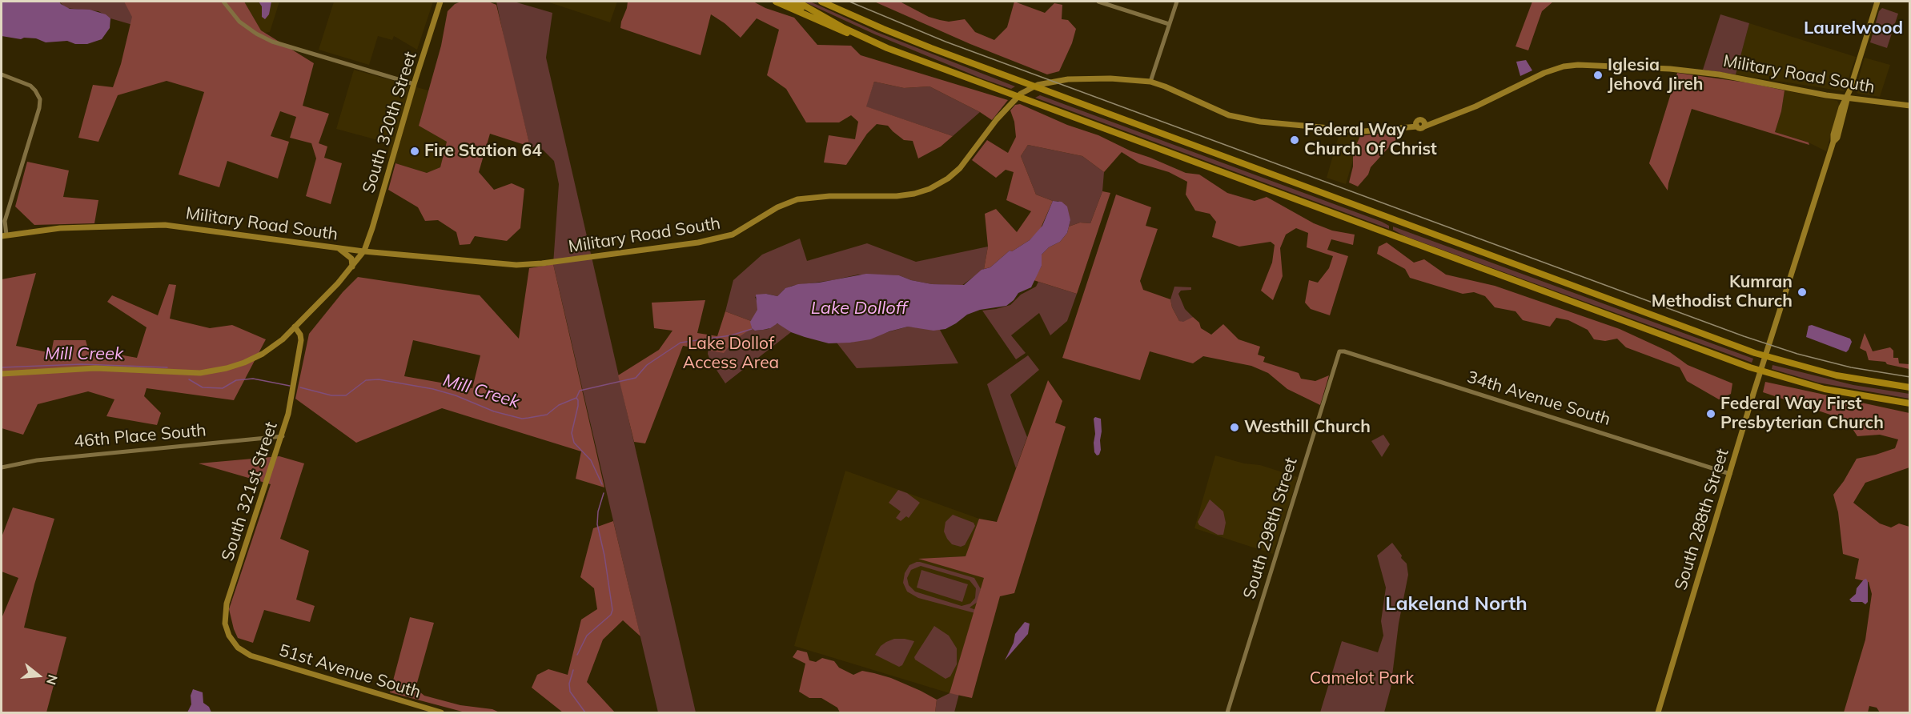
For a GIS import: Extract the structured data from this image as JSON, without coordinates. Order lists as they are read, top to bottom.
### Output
{
  "streets": {
    "main road": [
      "Military Road South",
      "South 320th Street",
      "South 321st Street",
      "South 288th Street",
      "51st Avenue South"
    ],
    "street": ["34th Avenue South", "46th Place South", "South 298th Street"]
  },
  "crossings": [
    ["Military Road South", "South 320th Street"],
    ["Military Road South", "South 288th Street"],
    ["South 320th Street", "South 321st Street"],
    ["34th Avenue South", "South 288th Street"],
    ["34th Avenue South", "South 298th Street"],
    ["46th Place South", "South 321st Street"],
    ["South 321st Street", "51st Avenue South"]
  ],
  "districts": ["Laurelwood", "Lakeland North"],
  "water": ["Lake Dolloff", "Mill Creek"],
  "parks": ["Lake Dollof Access Area", "Camelot Park"],
  "places": [
    "Iglesia Jehová Jireh",
    "Federal Way Church Of Christ",
    "Fire Station 64",
    "Kumran Methodist Church",
    "Federal Way First Presbyterian Church",
    "Westhill Church"
  ],
  "north": "right"
}
